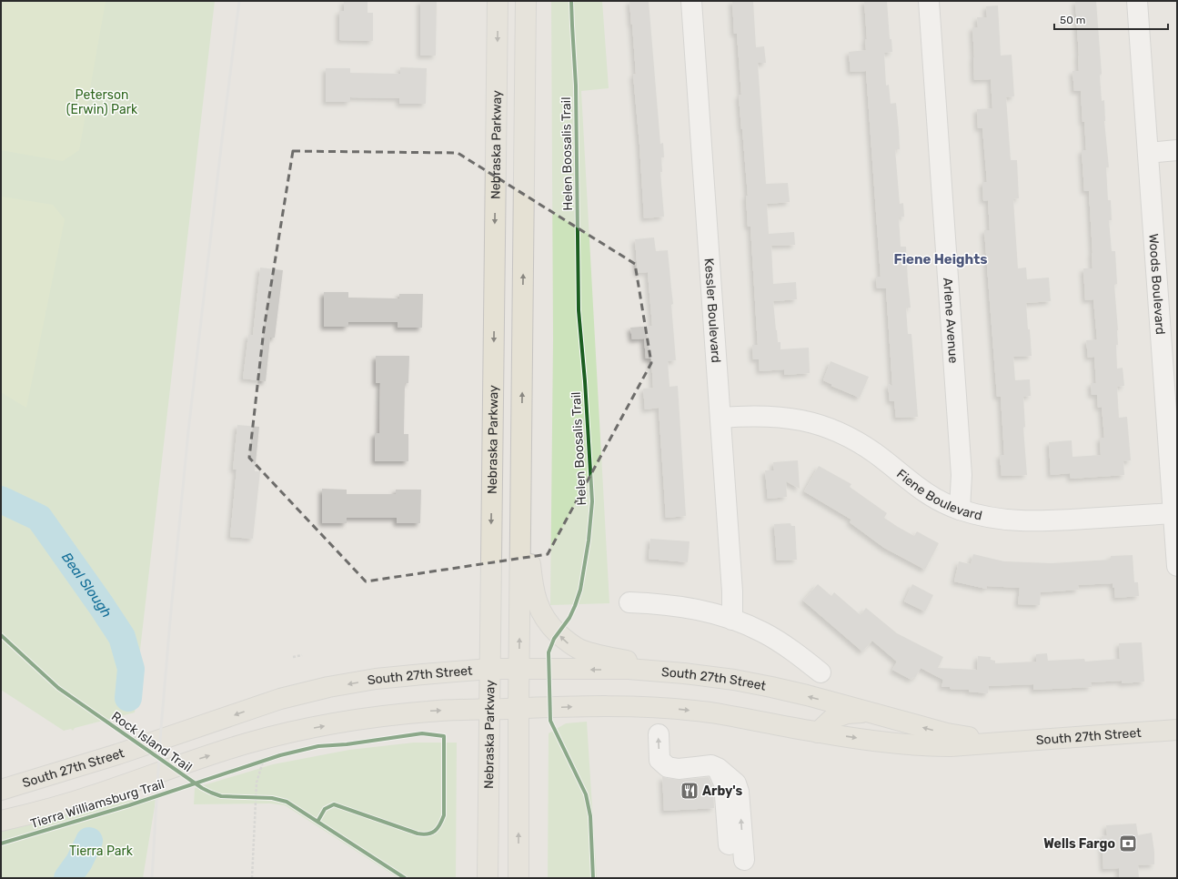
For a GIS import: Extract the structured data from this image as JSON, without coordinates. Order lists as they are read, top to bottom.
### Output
{
  "streets": {
    "main road": ["Nebraska Parkway", "South 27th Street"],
    "street": [
      "Woods Boulevard",
      "Kessler Boulevard",
      "Arlene Avenue",
      "Fiene Boulevard"
    ],
    "cycle path": ["Helen Boosalis Trail", "Rock Island Trail", "Tierra Williamsburg Trail"]
  },
  "crossings": [
    ["Nebraska Parkway", "South 27th Street"],
    ["Woods Boulevard", "Fiene Boulevard"],
    ["Kessler Boulevard", "Fiene Boulevard"],
    ["Arlene Avenue", "Fiene Boulevard"]
  ],
  "districts": ["Fiene Heights"],
  "water": ["Beal Slough"],
  "parks": ["Peterson (Erwin) Park", "Tierra Park"],
  "places": {
    "restaurant": ["Arby's"],
    "bank": ["Wells Fargo"]
  },
  "scale_bar": "50 m"
}
